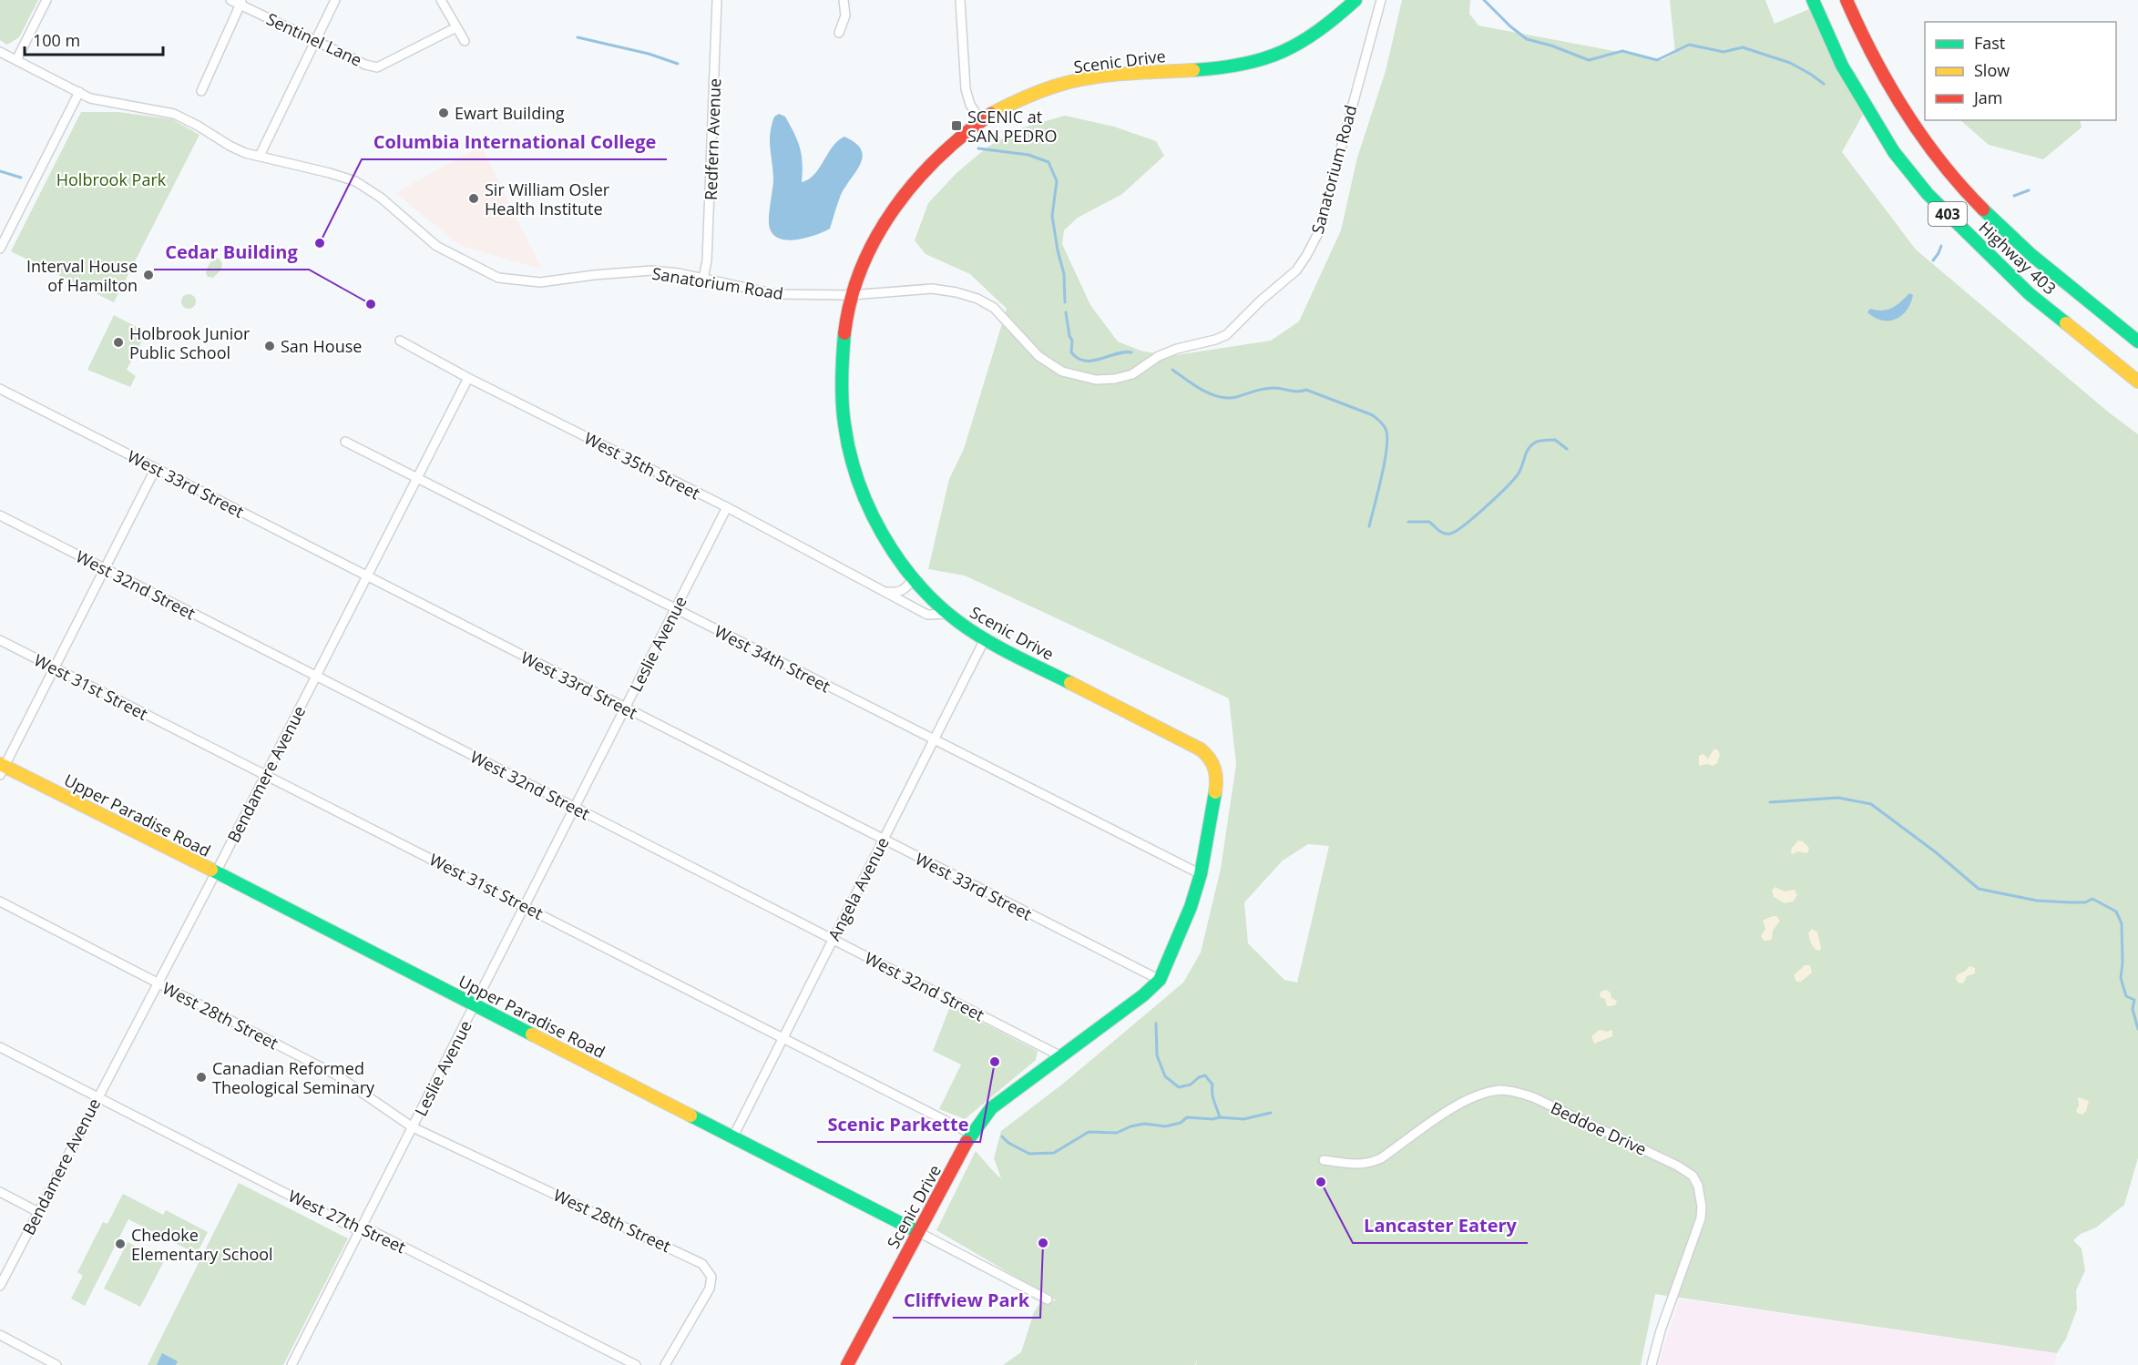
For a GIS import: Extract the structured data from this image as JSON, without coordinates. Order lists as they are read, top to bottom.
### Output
{
  "streets": {
    "main road": [
      "Scenic Drive",
      "403",
      "Highway 403",
      "Upper Paradise Road"
    ],
    "street": [
      "Sentinel Lane",
      "Redfern Avenue",
      "Sanatorium Road",
      "West 35th Street",
      "West 33rd Street",
      "West 32nd Street",
      "Leslie Avenue",
      "West 34th Street",
      "West 31st Street",
      "Bendamere Avenue",
      "Angela Avenue",
      "West 28th Street",
      "Beddoe Drive",
      "West 27th Street"
    ]
  },
  "crossings": [
    ["Scenic Drive", "Sanatorium Road"],
    ["Scenic Drive", "West 35th Street"],
    ["Scenic Drive", "West 33rd Street"],
    ["Scenic Drive", "West 32nd Street"],
    ["Scenic Drive", "West 34th Street"],
    ["Scenic Drive", "West 31st Street"],
    ["Scenic Drive", "Upper Paradise Road"],
    ["Scenic Drive", "Angela Avenue"],
    ["Redfern Avenue", "Sanatorium Road"],
    ["West 35th Street", "Leslie Avenue"],
    ["West 35th Street", "Bendamere Avenue"],
    ["West 33rd Street", "Leslie Avenue"],
    ["West 33rd Street", "Bendamere Avenue"],
    ["West 33rd Street", "Angela Avenue"],
    ["West 32nd Street", "Leslie Avenue"],
    ["West 32nd Street", "Bendamere Avenue"],
    ["West 32nd Street", "Angela Avenue"],
    ["Leslie Avenue", "West 34th Street"],
    ["Leslie Avenue", "West 31st Street"],
    ["Leslie Avenue", "Upper Paradise Road"],
    ["Leslie Avenue", "West 28th Street"],
    ["Leslie Avenue", "West 27th Street"],
    ["West 34th Street", "Bendamere Avenue"],
    ["West 34th Street", "Angela Avenue"],
    ["West 31st Street", "Bendamere Avenue"],
    ["West 31st Street", "Angela Avenue"],
    ["Bendamere Avenue", "Upper Paradise Road"],
    ["Bendamere Avenue", "West 28th Street"],
    ["Bendamere Avenue", "West 27th Street"],
    ["Upper Paradise Road", "Angela Avenue"]
  ],
  "parks": ["Holbrook Park"],
  "places": {
    "other": [
      "Ewart Building",
      "Sir William Osler Health Institute",
      "Columbia International College",
      "Interval House of Hamilton",
      "Cedar Building",
      "Holbrook Junior Public School",
      "San House",
      "Scenic Parkette",
      "Canadian Reformed Theological Seminary",
      "Lancaster Eatery",
      "Cliffview Park",
      "Chedoke Elementary School"
    ],
    "transit": ["SCENIC at SAN PEDRO"]
  },
  "legend": ["Fast", "Slow", "Jam"],
  "scale_bar": "100 m"
}
